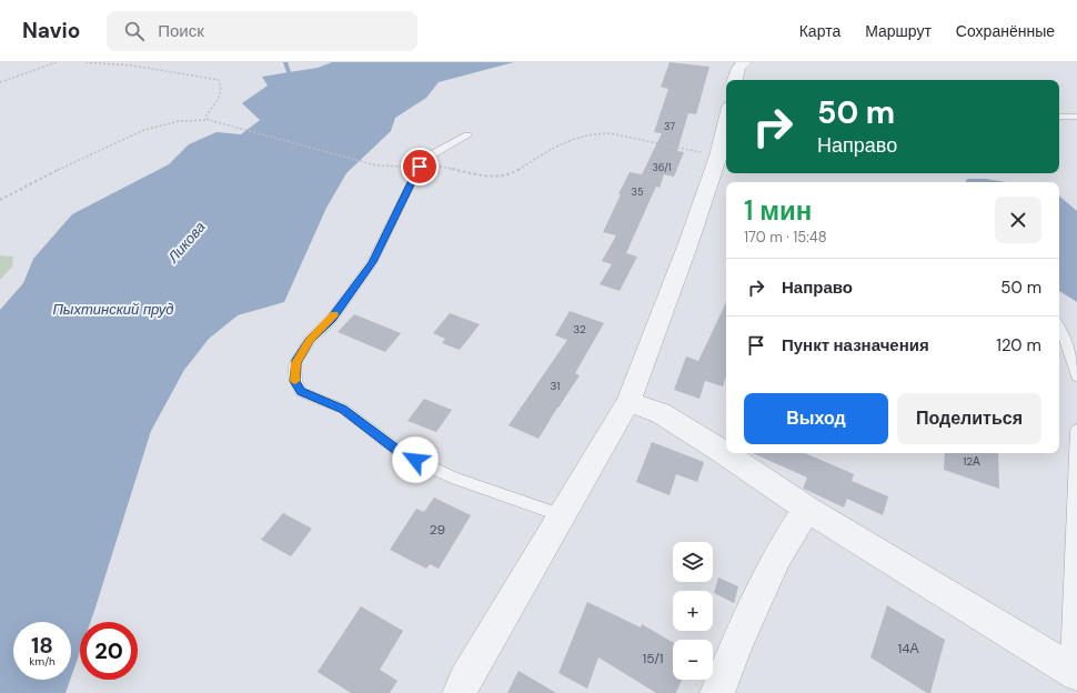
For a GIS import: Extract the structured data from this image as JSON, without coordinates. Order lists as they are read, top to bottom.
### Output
{
  "water": ["Ликова", "Пыхтинский пруд"],
  "house_numbers": [
    "37",
    "36/1",
    "35",
    "32",
    "31",
    "12А",
    "29",
    "14А",
    "15/1"
  ],
  "page": {
    "header": "Navio",
    "search": "Поиск",
    "nav": ["Карта", "Маршрут", "Сохранённые"],
    "turn": ["50 m", "Направо"],
    "heading": ["1 мин", "170 m · 15:48"],
    "list": [
      {
        "name": "Направо",
        "value": "50 m"
      },
      {
        "name": "Пункт назначения",
        "value": "120 m"
      }
    ],
    "buttons": ["Выход", "Поделиться"],
    "map_buttons": ["+", "−"],
    "speed": "18 km/h",
    "limit": "20"
  }
}
